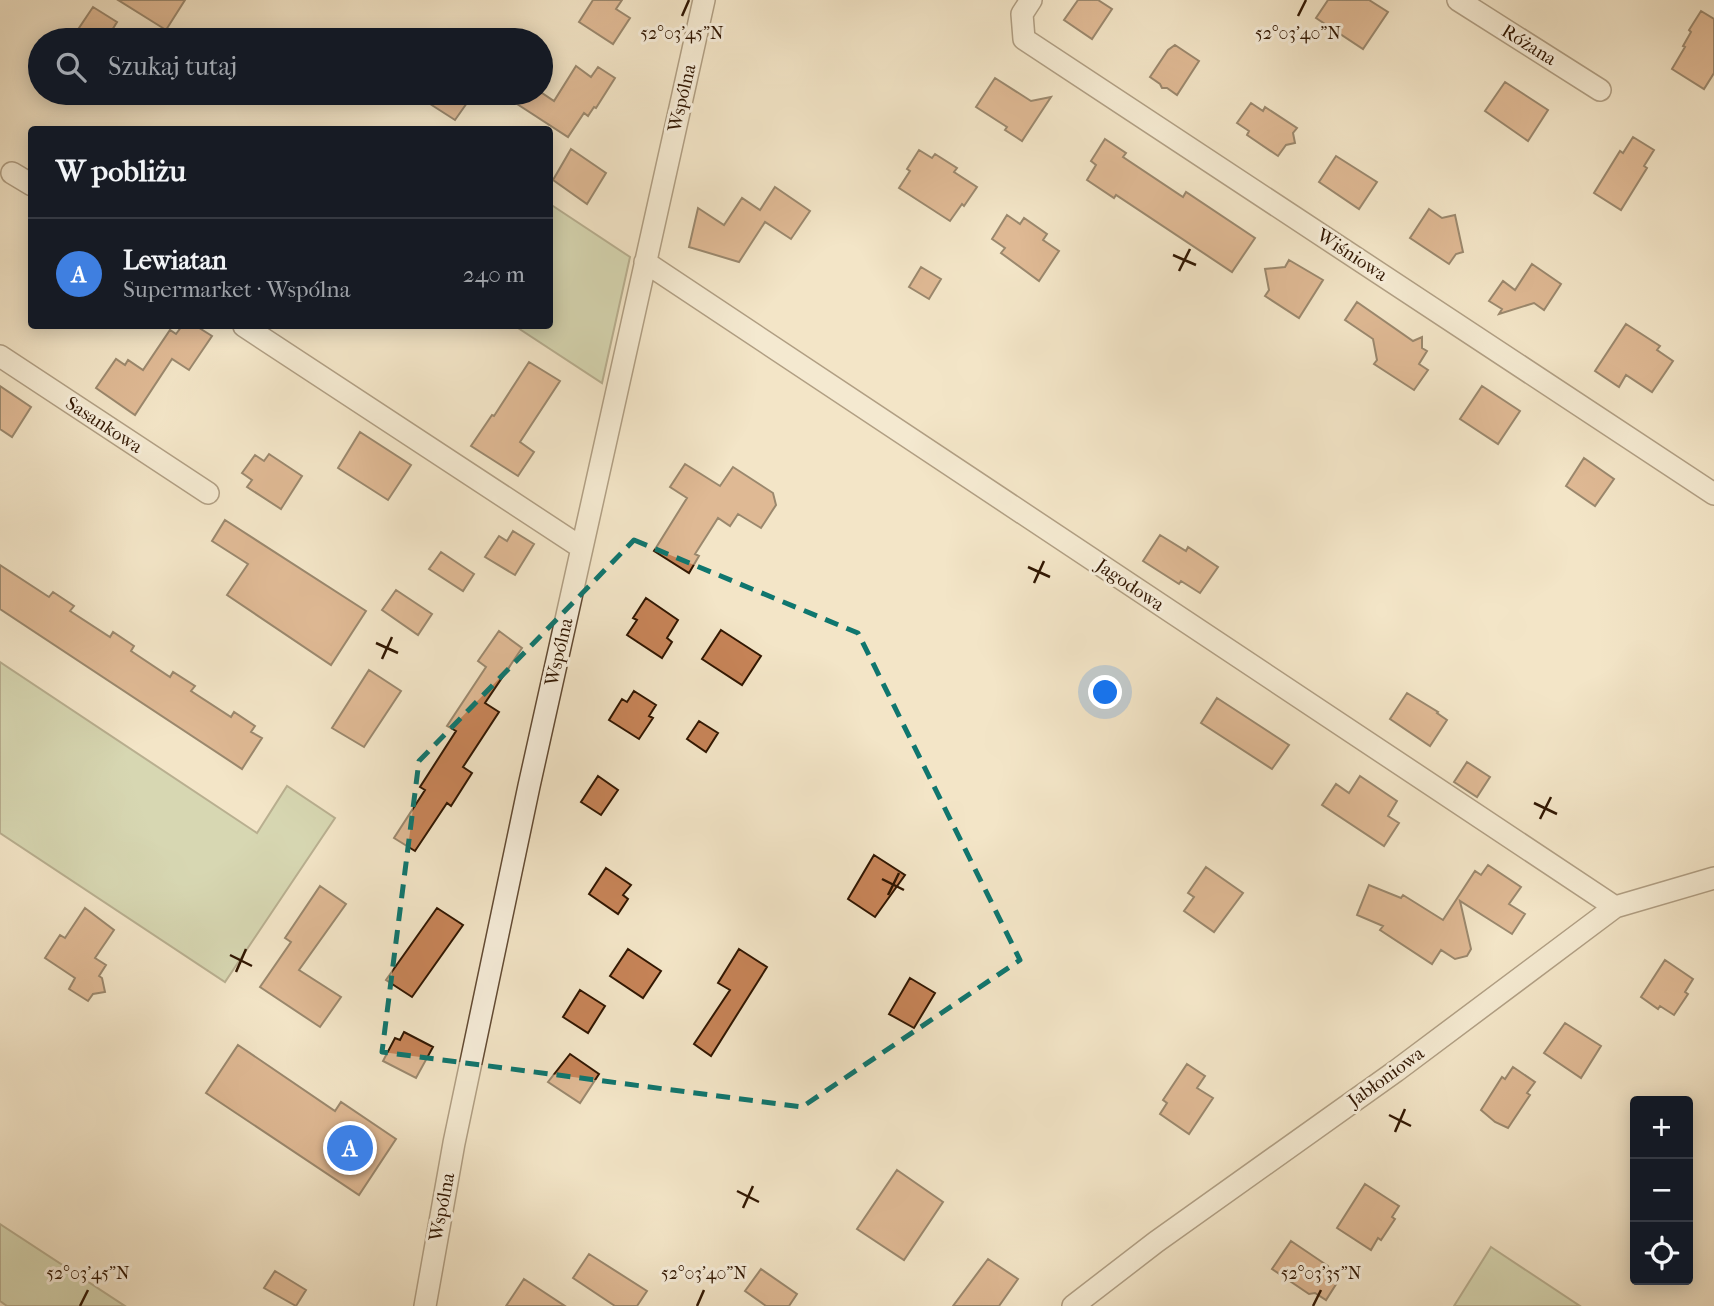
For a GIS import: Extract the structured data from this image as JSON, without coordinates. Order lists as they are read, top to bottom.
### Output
{
  "streets": {
    "street": [
      "Różana",
      "Wspólna",
      "Wiśniowa",
      "Sasankowa",
      "Jagodowa",
      "Jabłoniowa"
    ]
  },
  "crossings": [
    ["Wspólna", "Jagodowa"],
    ["Jagodowa", "Jabłoniowa"]
  ],
  "page": {
    "search": "Szukaj tutaj",
    "heading": "W pobliżu",
    "list": [
      {
        "mark": "A",
        "name": "Lewiatan",
        "note": "Supermarket · Wspólna",
        "value": "240 m"
      }
    ],
    "map_buttons": ["+", "−"],
    "pins": "A"
  },
  "coordinates": ["52°03'45\"N", "52°03'40\"N", "52°03'35\"N"]
}
